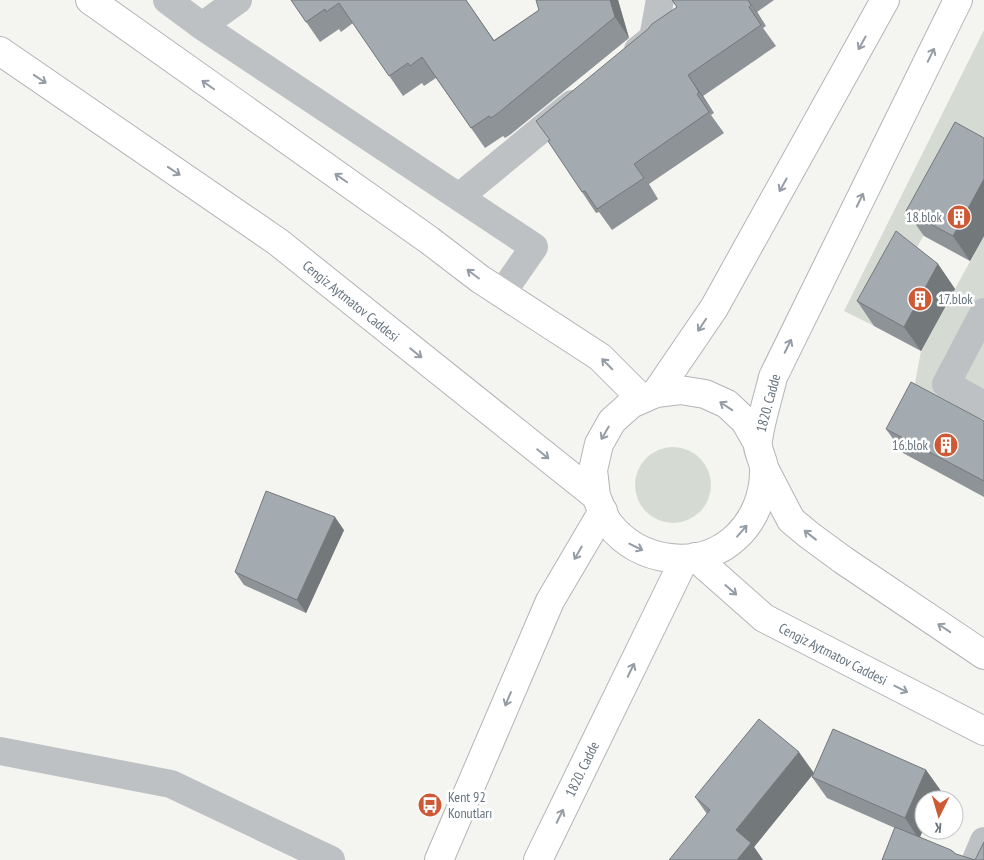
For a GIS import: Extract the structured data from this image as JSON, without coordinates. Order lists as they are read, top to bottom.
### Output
{
  "streets": {
    "main road": ["Cengiz Aytmatov Caddesi", "1820. Cadde"]
  },
  "crossings": [
    ["Cengiz Aytmatov Caddesi", "1820. Cadde"]
  ],
  "places": {
    "building": ["18.blok", "17.blok", "16.blok"],
    "bus stop": ["Kent 92 Konutları"]
  },
  "north": "bottom"
}
